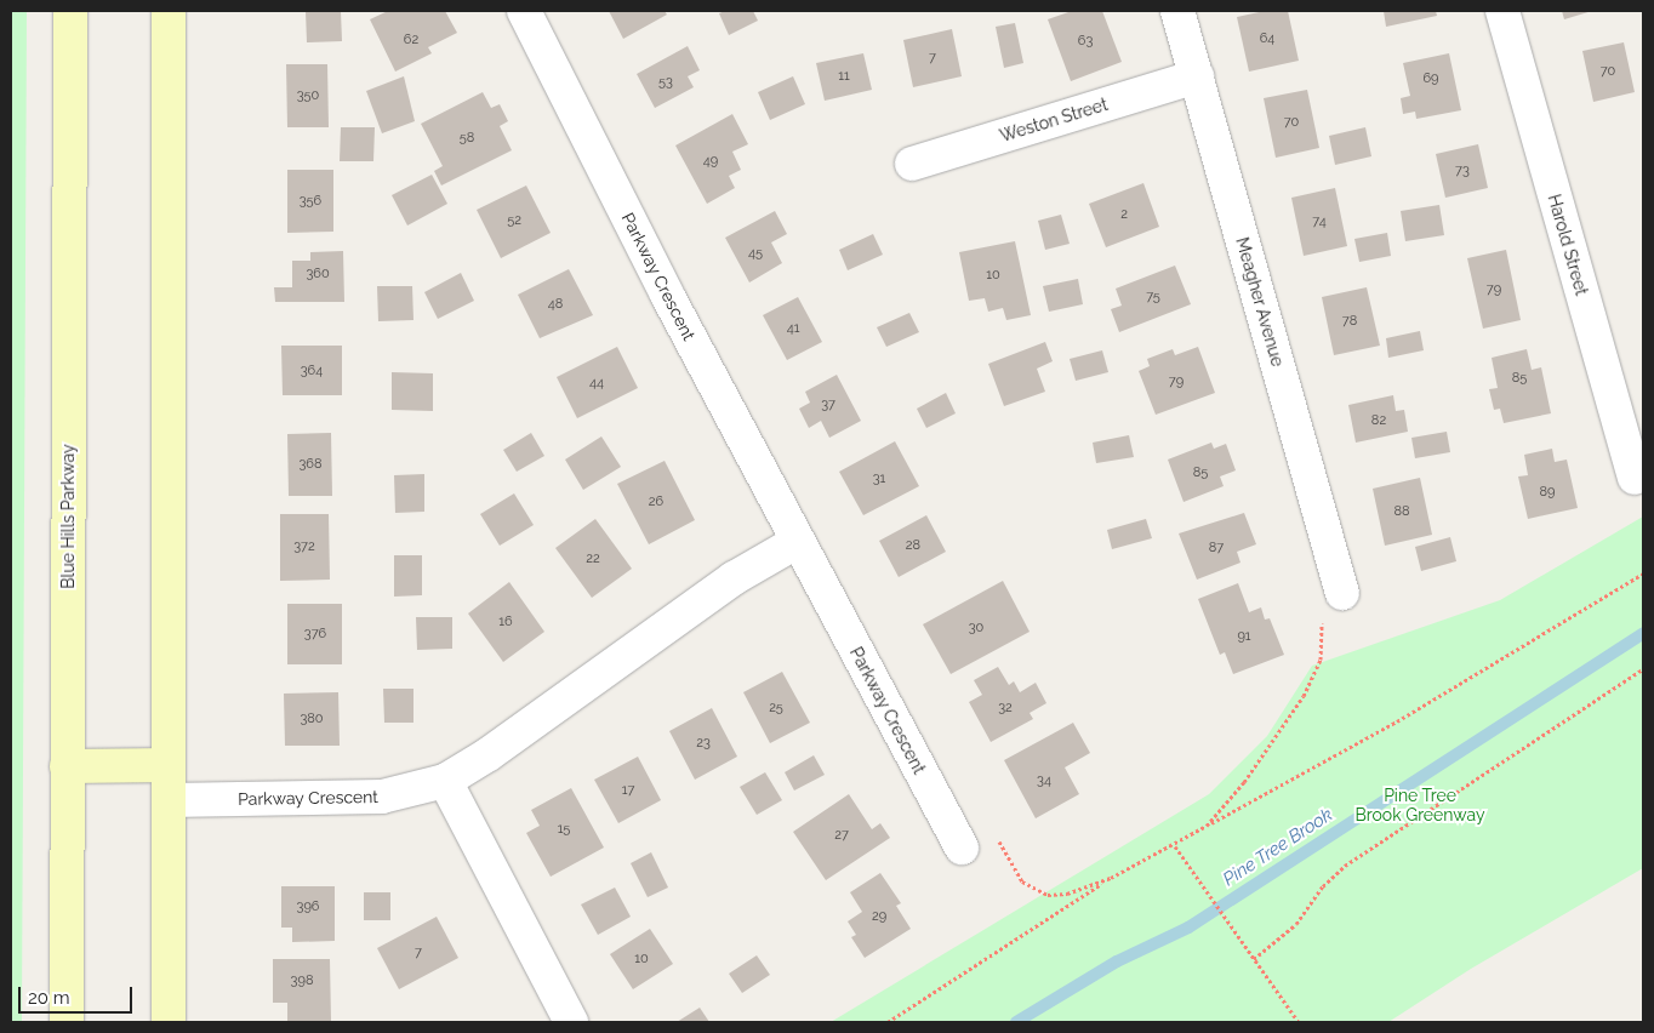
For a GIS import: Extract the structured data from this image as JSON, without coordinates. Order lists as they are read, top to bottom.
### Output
{
  "streets": {
    "main road": ["Blue Hills Parkway"],
    "street": [
      "Weston Street",
      "Harold Street",
      "Parkway Crescent",
      "Meagher Avenue"
    ]
  },
  "crossings": [
    ["Weston Street", "Meagher Avenue"]
  ],
  "water": ["Pine Tree Brook"],
  "parks": ["Pine Tree Brook Greenway"],
  "house_numbers": [
    "64",
    "62",
    "63",
    "7",
    "70",
    "11",
    "69",
    "53",
    "350",
    "70",
    "58",
    "49",
    "73",
    "356",
    "2",
    "52",
    "74",
    "45",
    "360",
    "10",
    "79",
    "75",
    "48",
    "78",
    "41",
    "364",
    "85",
    "79",
    "44",
    "37",
    "82",
    "368",
    "85",
    "31",
    "89",
    "26",
    "88",
    "28",
    "372",
    "87",
    "22",
    "16",
    "30",
    "376",
    "91",
    "25",
    "32",
    "380",
    "23",
    "34",
    "17",
    "15",
    "27",
    "396",
    "29",
    "7",
    "10",
    "398"
  ],
  "scale_bar": "20 m"
}
